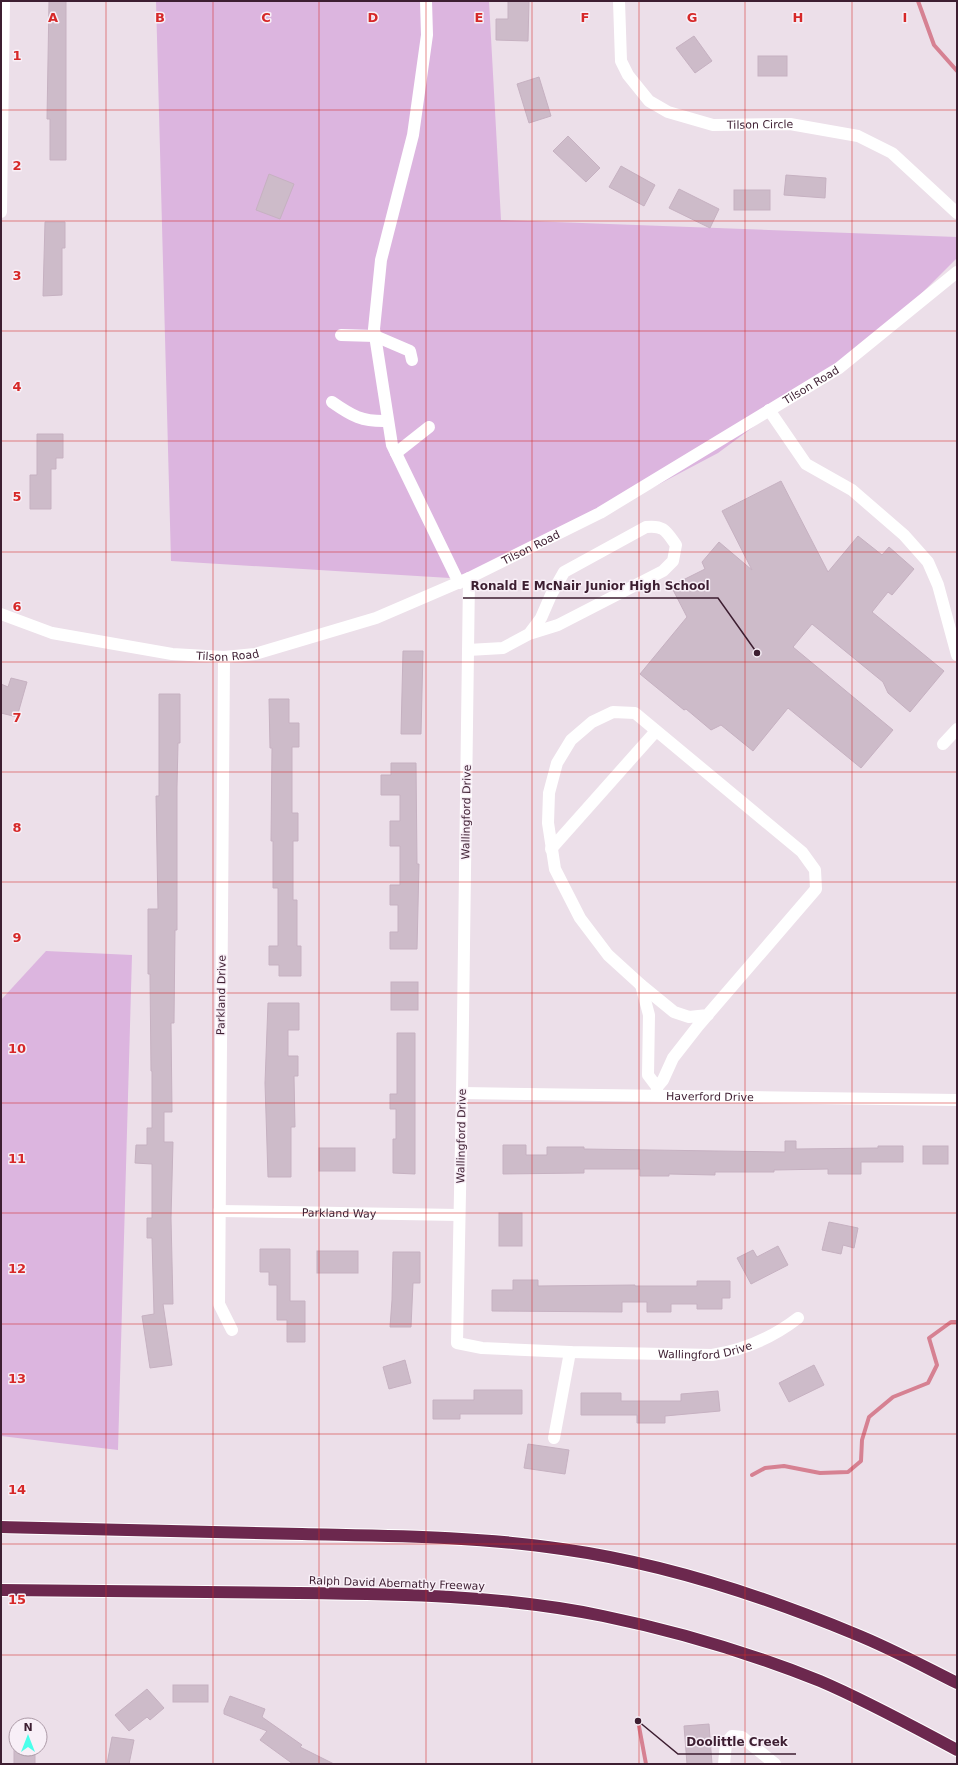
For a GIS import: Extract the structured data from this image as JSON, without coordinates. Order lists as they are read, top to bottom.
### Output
{
  "streets": {
    "highway": ["Ralph David Abernathy Freeway"],
    "street": [
      "Tilson Circle",
      "Tilson Road",
      "Wallingford Drive",
      "Parkland Drive",
      "Haverford Drive",
      "Parkland Way"
    ]
  },
  "crossings": [
    ["Tilson Road", "Wallingford Drive"],
    ["Tilson Road", "Parkland Drive"],
    ["Wallingford Drive", "Haverford Drive"],
    ["Wallingford Drive", "Parkland Way"],
    ["Parkland Drive", "Parkland Way"]
  ],
  "places": ["Ronald E McNair Junior High School", "Doolittle Creek"],
  "north": "top",
  "grid": {
    "columns": [
      "A",
      "B",
      "C",
      "D",
      "E",
      "F",
      "G",
      "H",
      "I"
    ],
    "rows": [
      "1",
      "2",
      "3",
      "4",
      "5",
      "6",
      "7",
      "8",
      "9",
      "10",
      "11",
      "12",
      "13",
      "14",
      "15"
    ]
  }
}
